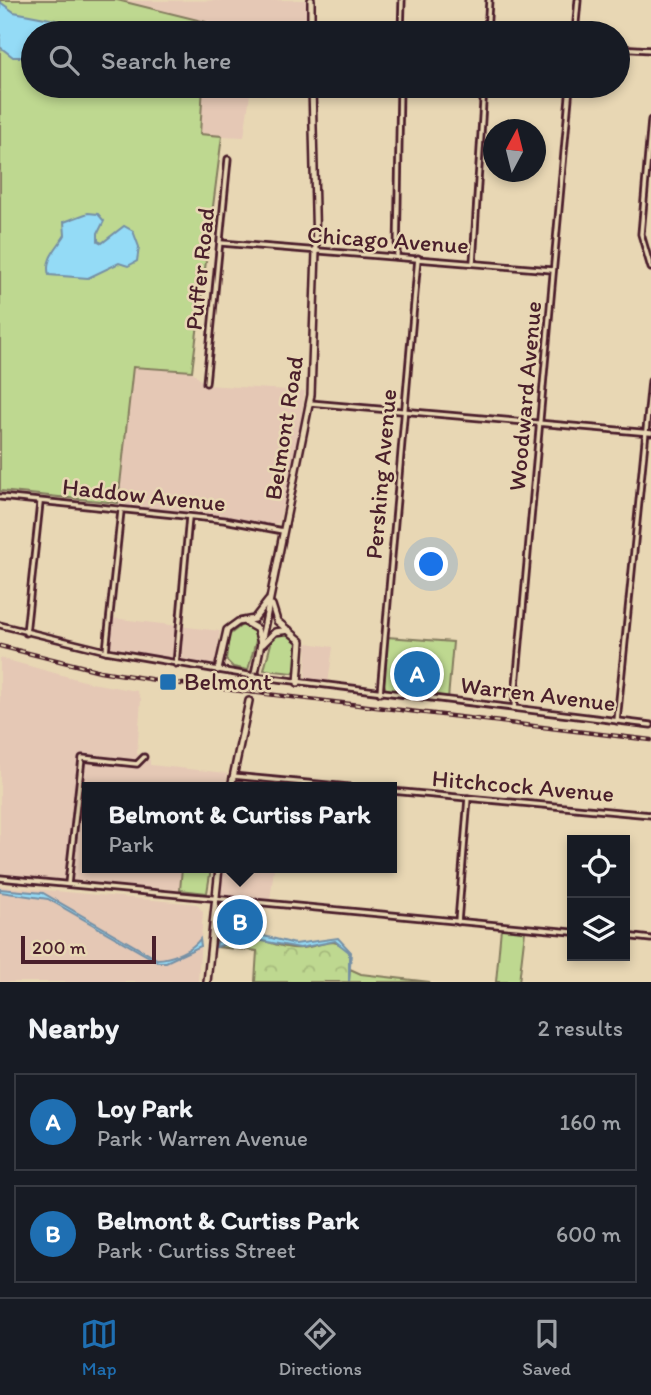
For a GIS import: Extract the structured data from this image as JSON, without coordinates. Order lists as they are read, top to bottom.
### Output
{
  "streets": {
    "main road": ["Belmont Road"],
    "street": [
      "Chicago Avenue",
      "Puffer Road",
      "Woodward Avenue",
      "Pershing Avenue",
      "Haddow Avenue",
      "Warren Avenue",
      "Hitchcock Avenue"
    ]
  },
  "crossings": [
    ["Chicago Avenue", "Puffer Road"],
    ["Chicago Avenue", "Woodward Avenue"],
    ["Chicago Avenue", "Belmont Road"],
    ["Chicago Avenue", "Pershing Avenue"],
    ["Woodward Avenue", "Warren Avenue"],
    ["Belmont Road", "Haddow Avenue"],
    ["Pershing Avenue", "Warren Avenue"]
  ],
  "places": {
    "transit": ["Belmont"]
  },
  "scale_bar": "200 m",
  "north": "top",
  "page": {
    "search": "Search here",
    "pins": ["A", "B"],
    "popup": ["Belmont & Curtiss Park", "Park"],
    "scale": "200 m",
    "heading": ["Nearby", "2 results"],
    "list": [
      {
        "mark": "A",
        "name": "Loy Park",
        "note": "Park · Warren Avenue",
        "value": "160 m"
      },
      {
        "mark": "B",
        "name": "Belmont & Curtiss Park",
        "note": "Park · Curtiss Street",
        "value": "600 m"
      }
    ],
    "nav": ["Map", "Directions", "Saved"]
  }
}
